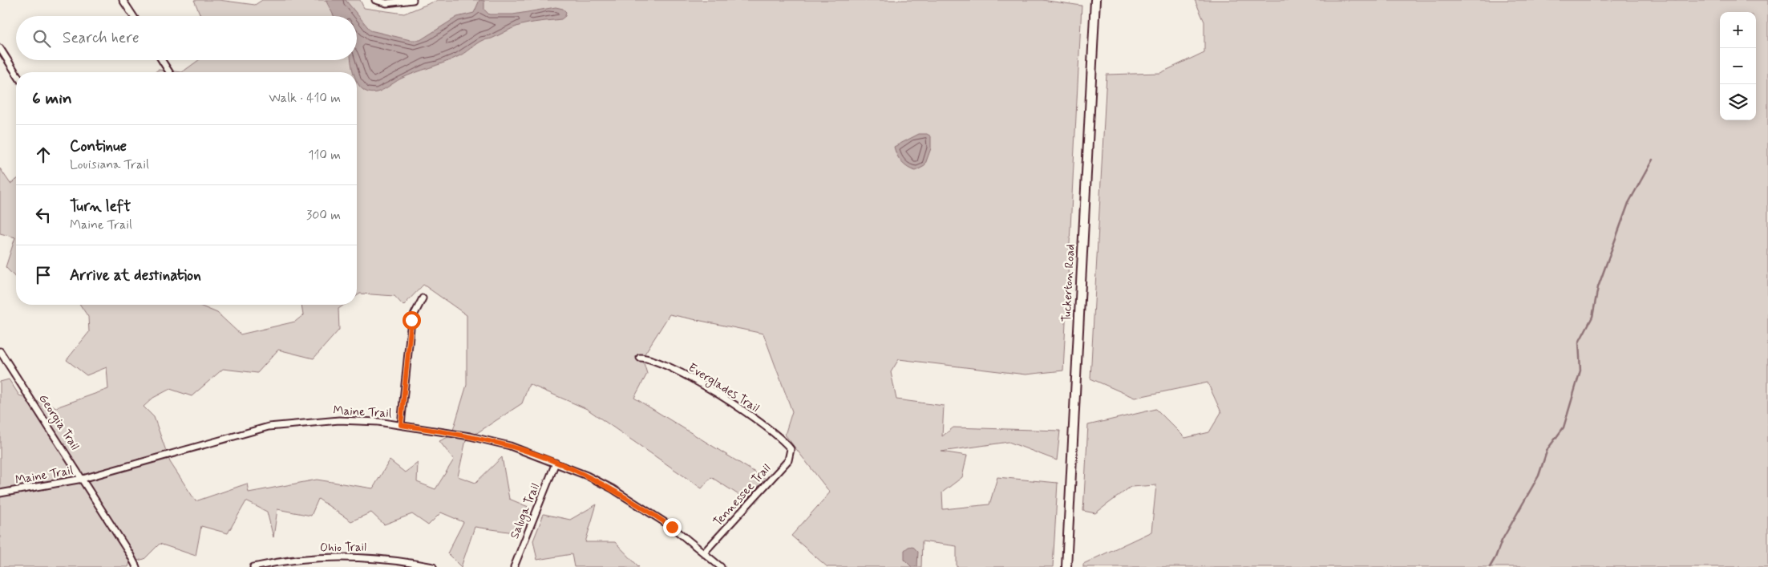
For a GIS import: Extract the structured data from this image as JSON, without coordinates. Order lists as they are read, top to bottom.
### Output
{
  "streets": {
    "main road": ["Tuckerton Road"],
    "street": [
      "Everglades Trail",
      "Maine Trail",
      "Georgia Trail",
      "Tennessee Trail",
      "Saluga Trail",
      "Ohio Trail"
    ]
  },
  "crossings": [
    ["Everglades Trail", "Tennessee Trail"],
    ["Maine Trail", "Georgia Trail"],
    ["Maine Trail", "Tennessee Trail"],
    ["Maine Trail", "Saluga Trail"]
  ],
  "page": {
    "map_buttons": ["+", "−"],
    "search": "Search here",
    "heading": ["6 min", "Walk · 410 m"],
    "list": [
      ["Continue", "Louisiana Trail", "110 m"],
      ["Turn left", "Maine Trail", "300 m"],
      "Arrive at destination"
    ]
  }
}
